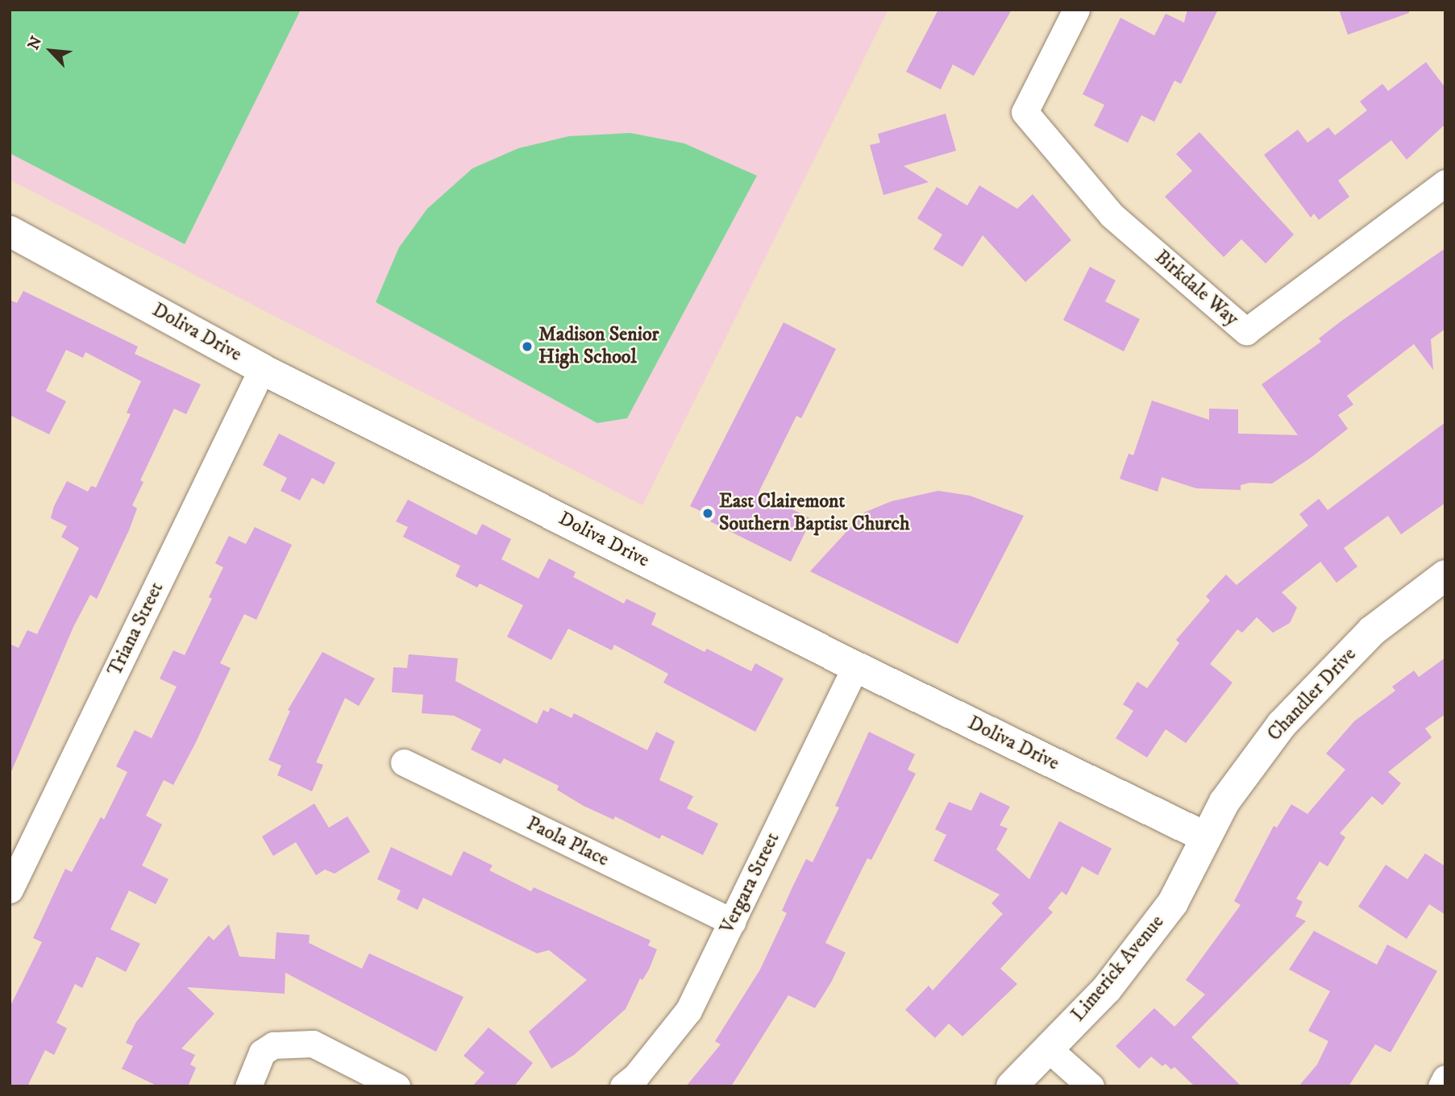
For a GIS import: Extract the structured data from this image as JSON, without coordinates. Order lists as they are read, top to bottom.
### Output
{
  "streets": {
    "street": [
      "Birkdale Way",
      "Doliva Drive",
      "Triana Street",
      "Chandler Drive",
      "Paola Place",
      "Vergara Street",
      "Limerick Avenue"
    ]
  },
  "crossings": [
    ["Doliva Drive", "Triana Street"],
    ["Doliva Drive", "Chandler Drive"],
    ["Doliva Drive", "Vergara Street"],
    ["Doliva Drive", "Limerick Avenue"],
    ["Chandler Drive", "Limerick Avenue"],
    ["Paola Place", "Vergara Street"]
  ],
  "places": ["Madison Senior High School", "East Clairemont Southern Baptist Church"],
  "north": "top left"
}
